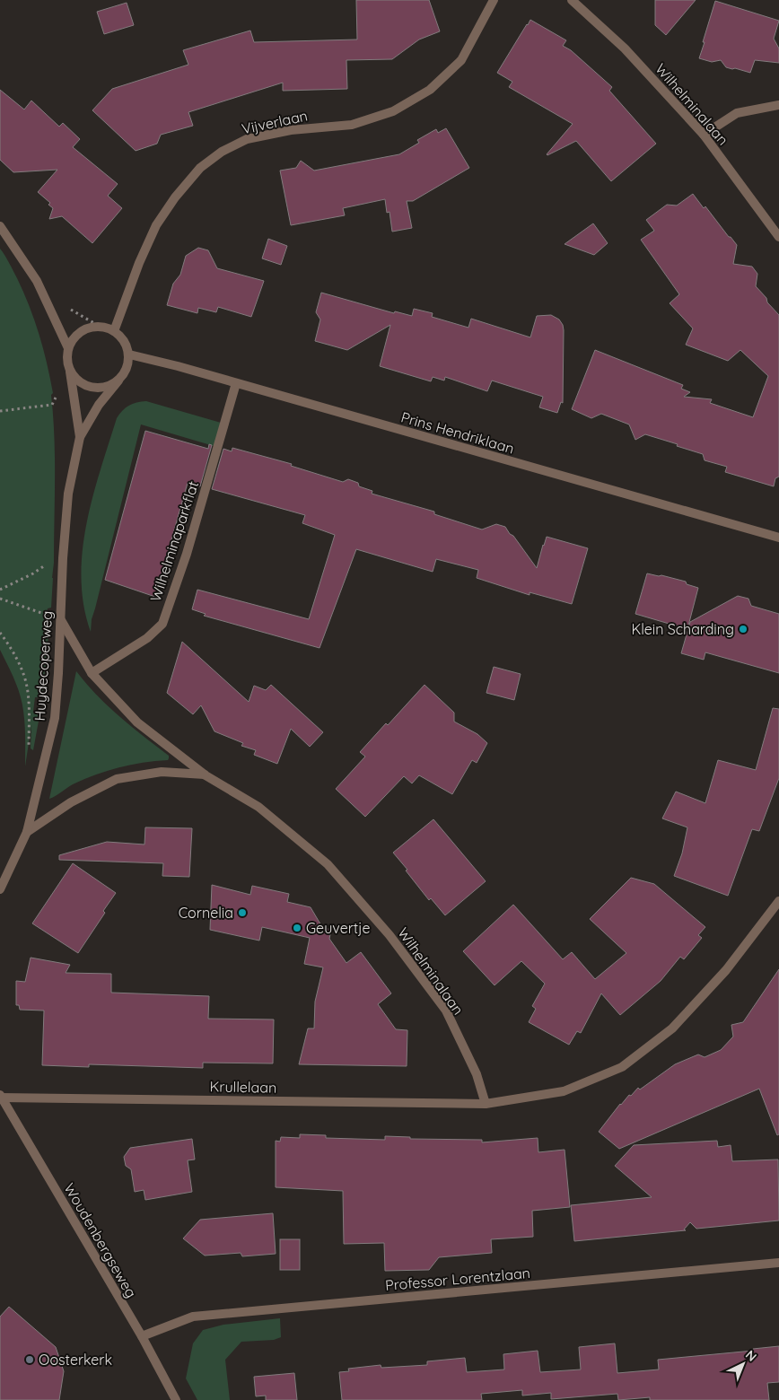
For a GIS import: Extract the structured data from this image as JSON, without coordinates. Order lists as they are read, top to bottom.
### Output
{
  "streets": {
    "street": [
      "Wilhelminalaan",
      "Vijverlaan",
      "Prins Hendriklaan",
      "Wilhelminaparkflat",
      "Huydecoperweg",
      "Krullelaan",
      "Woudenbergseweg",
      "Professor Lorentzlaan"
    ]
  },
  "crossings": [
    ["Wilhelminalaan", "Wilhelminaparkflat"],
    ["Wilhelminalaan", "Huydecoperweg"],
    ["Wilhelminalaan", "Krullelaan"],
    ["Vijverlaan", "Prins Hendriklaan"],
    ["Vijverlaan", "Huydecoperweg"],
    ["Prins Hendriklaan", "Wilhelminaparkflat"],
    ["Prins Hendriklaan", "Huydecoperweg"],
    ["Krullelaan", "Woudenbergseweg"],
    ["Woudenbergseweg", "Professor Lorentzlaan"]
  ],
  "places": [
    "Klein Scharding",
    "Cornelia",
    "Geuvertje",
    "Oosterkerk"
  ],
  "north": "top right"
}
